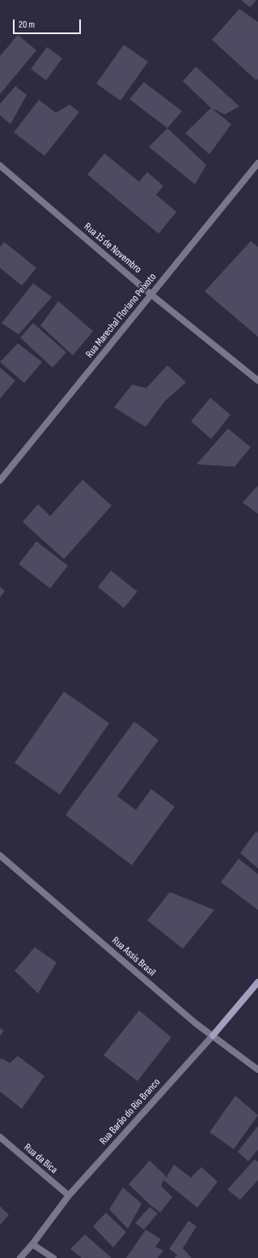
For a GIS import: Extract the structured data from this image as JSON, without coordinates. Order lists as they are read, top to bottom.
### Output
{
  "streets": {
    "street": [
      "Rua 15 de Novembro",
      "Rua Marechal Floriano Peixoto",
      "Rua Assis Brasil",
      "Rua Barão do Rio Branco",
      "Rua da Bica"
    ]
  },
  "crossings": [
    ["Rua 15 de Novembro", "Rua Marechal Floriano Peixoto"],
    ["Rua Assis Brasil", "Rua Barão do Rio Branco"],
    ["Rua Barão do Rio Branco", "Rua da Bica"]
  ],
  "scale_bar": "20 m"
}
